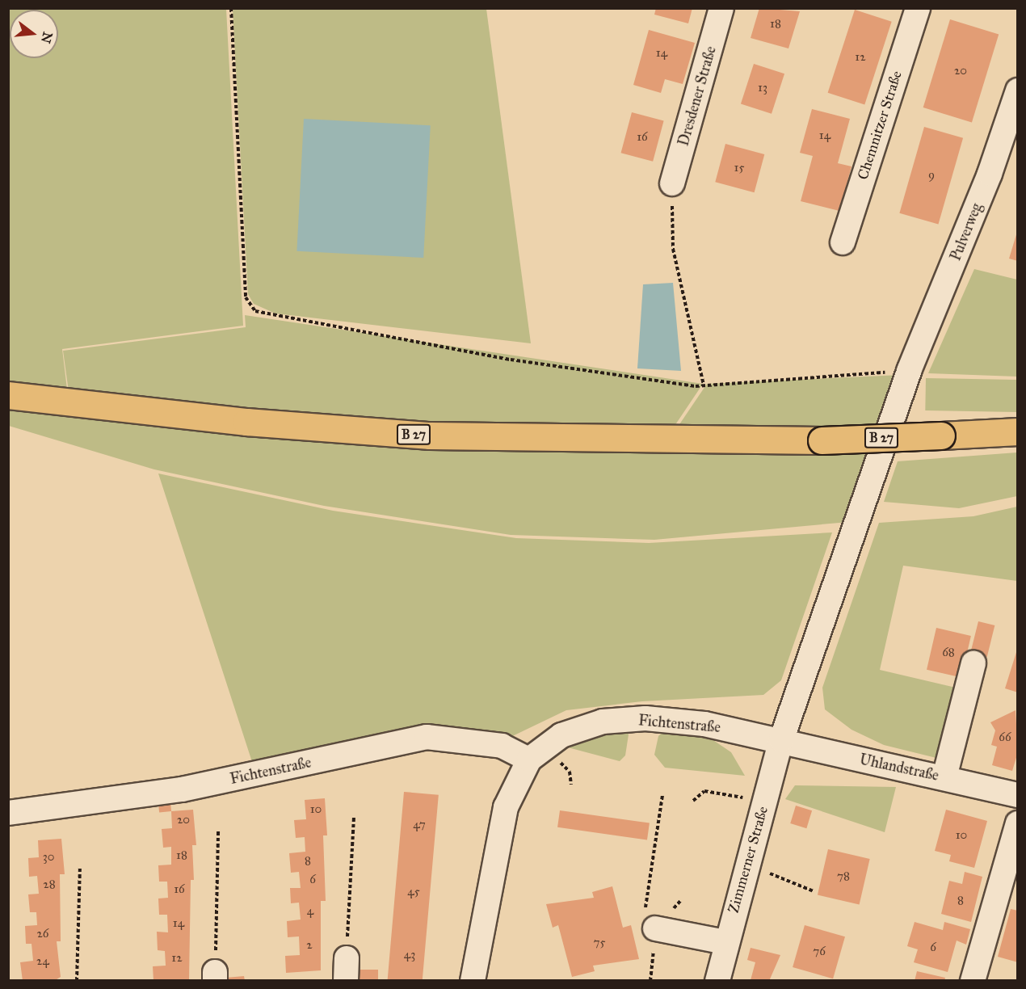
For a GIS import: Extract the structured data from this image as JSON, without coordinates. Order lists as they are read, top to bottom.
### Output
{
  "streets": {
    "main road": ["B 27"],
    "street": [
      "Dresdener Straße",
      "Chemnitzer Straße",
      "Pulverweg",
      "Fichtenstraße",
      "Uhlandstraße",
      "Zimmerner Straße"
    ]
  },
  "crossings": [
    ["Pulverweg", "Fichtenstraße"],
    ["Pulverweg", "Uhlandstraße"],
    ["Pulverweg", "Zimmerner Straße"],
    ["Fichtenstraße", "Uhlandstraße"],
    ["Fichtenstraße", "Zimmerner Straße"],
    ["Uhlandstraße", "Zimmerner Straße"]
  ],
  "house_numbers": [
    "18",
    "14",
    "12",
    "20",
    "13",
    "14",
    "16",
    "15",
    "9",
    "68",
    "66",
    "10",
    "20",
    "47",
    "10",
    "18",
    "30",
    "8",
    "78",
    "6",
    "28",
    "16",
    "45",
    "8",
    "4",
    "14",
    "26",
    "75",
    "2",
    "6",
    "76",
    "43",
    "12",
    "24"
  ],
  "north": "right"
}
